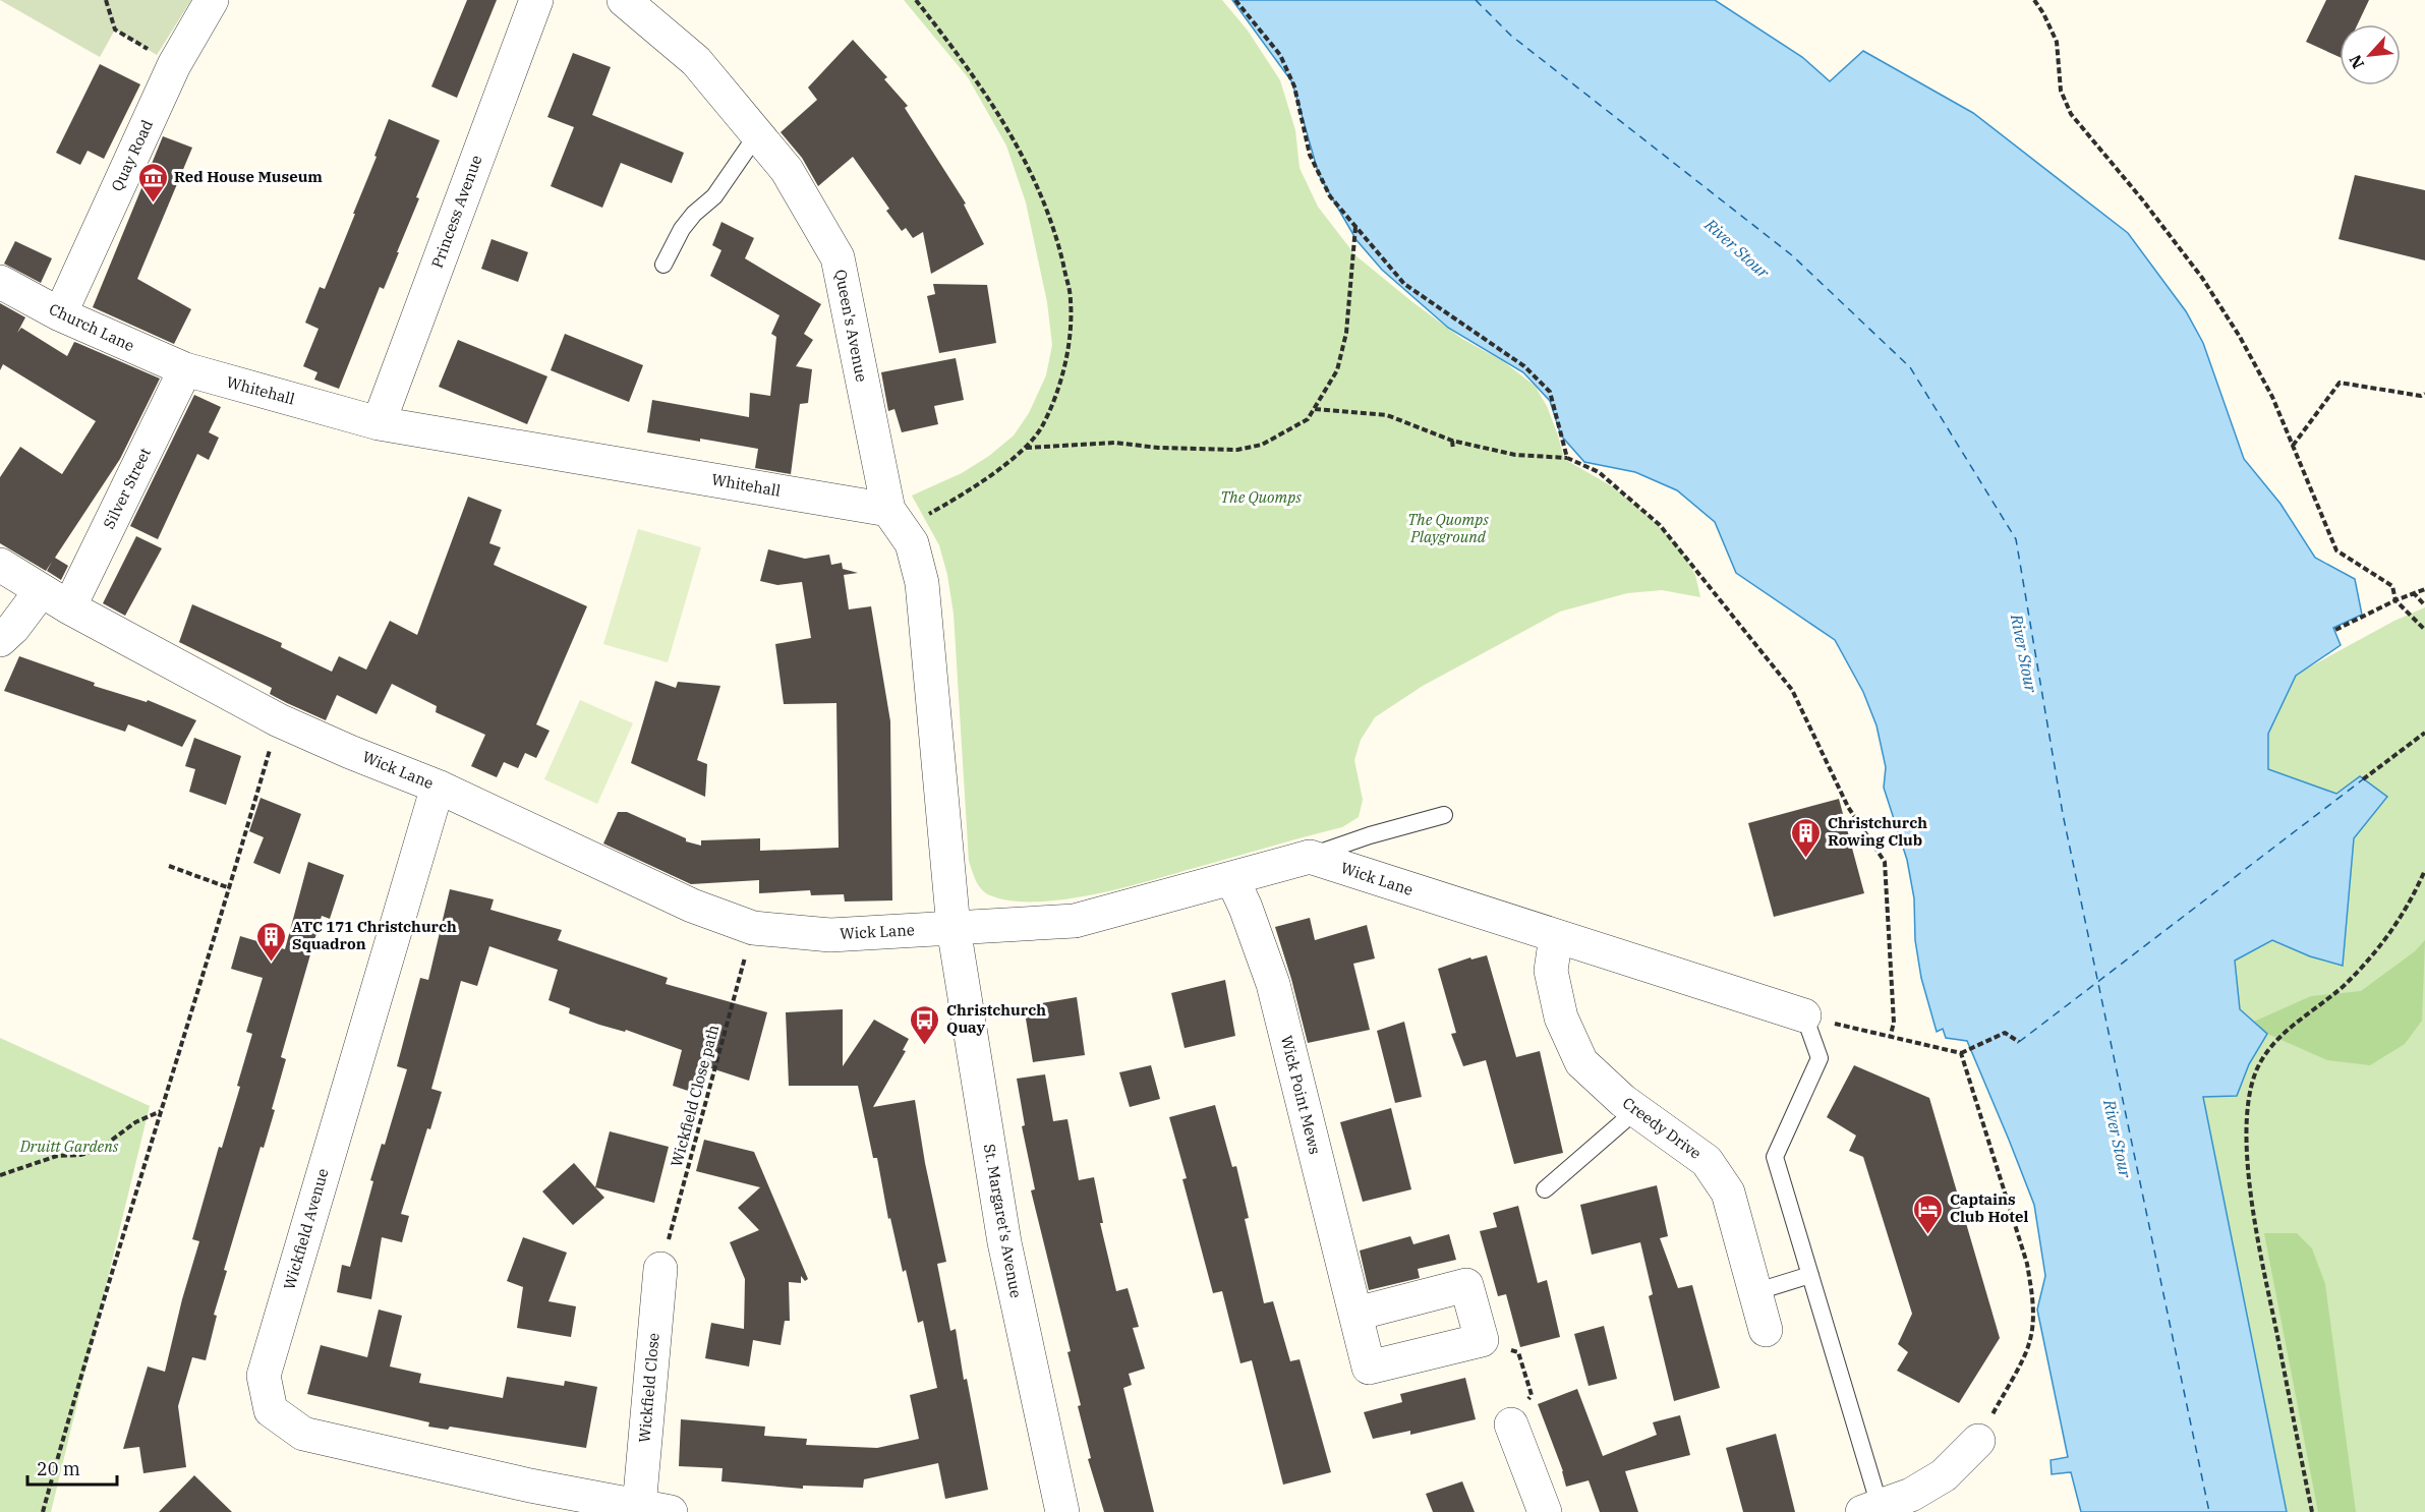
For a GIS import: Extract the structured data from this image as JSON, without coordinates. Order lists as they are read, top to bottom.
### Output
{
  "streets": {
    "street": [
      "Quay Road",
      "Princess Avenue",
      "Queen's Avenue",
      "Church Lane",
      "Whitehall",
      "Silver Street",
      "Wick Lane",
      "Wick Point Mews",
      "Creedy Drive",
      "St. Margaret's Avenue",
      "Wickfield Avenue",
      "Wickfield Close"
    ],
    "path": ["Wickfield Close path"]
  },
  "crossings": [
    ["Quay Road", "Church Lane"],
    ["Princess Avenue", "Whitehall"],
    ["Queen's Avenue", "Whitehall"],
    ["Church Lane", "Whitehall"],
    ["Church Lane", "Silver Street"],
    ["Whitehall", "Silver Street"],
    ["Silver Street", "Wick Lane"],
    ["Wick Lane", "Wick Point Mews"],
    ["Wick Lane", "Wickfield Close path"],
    ["Wick Lane", "Creedy Drive"],
    ["Wick Lane", "St. Margaret's Avenue"],
    ["Wick Lane", "Wickfield Avenue"],
    ["Wickfield Close path", "Wickfield Close"],
    ["Wickfield Avenue", "Wickfield Close"]
  ],
  "water": ["River Stour"],
  "parks": ["The Quomps", "The Quomps Playground", "Druitt Gardens"],
  "places": {
    "museum": ["Red House Museum"],
    "building": ["Christchurch Rowing Club", "ATC 171 Christchurch Squadron"],
    "bus stop": ["Christchurch Quay"],
    "hotel": ["Captains Club Hotel"]
  },
  "scale_bar": "20 m",
  "north": "bottom left"
}
